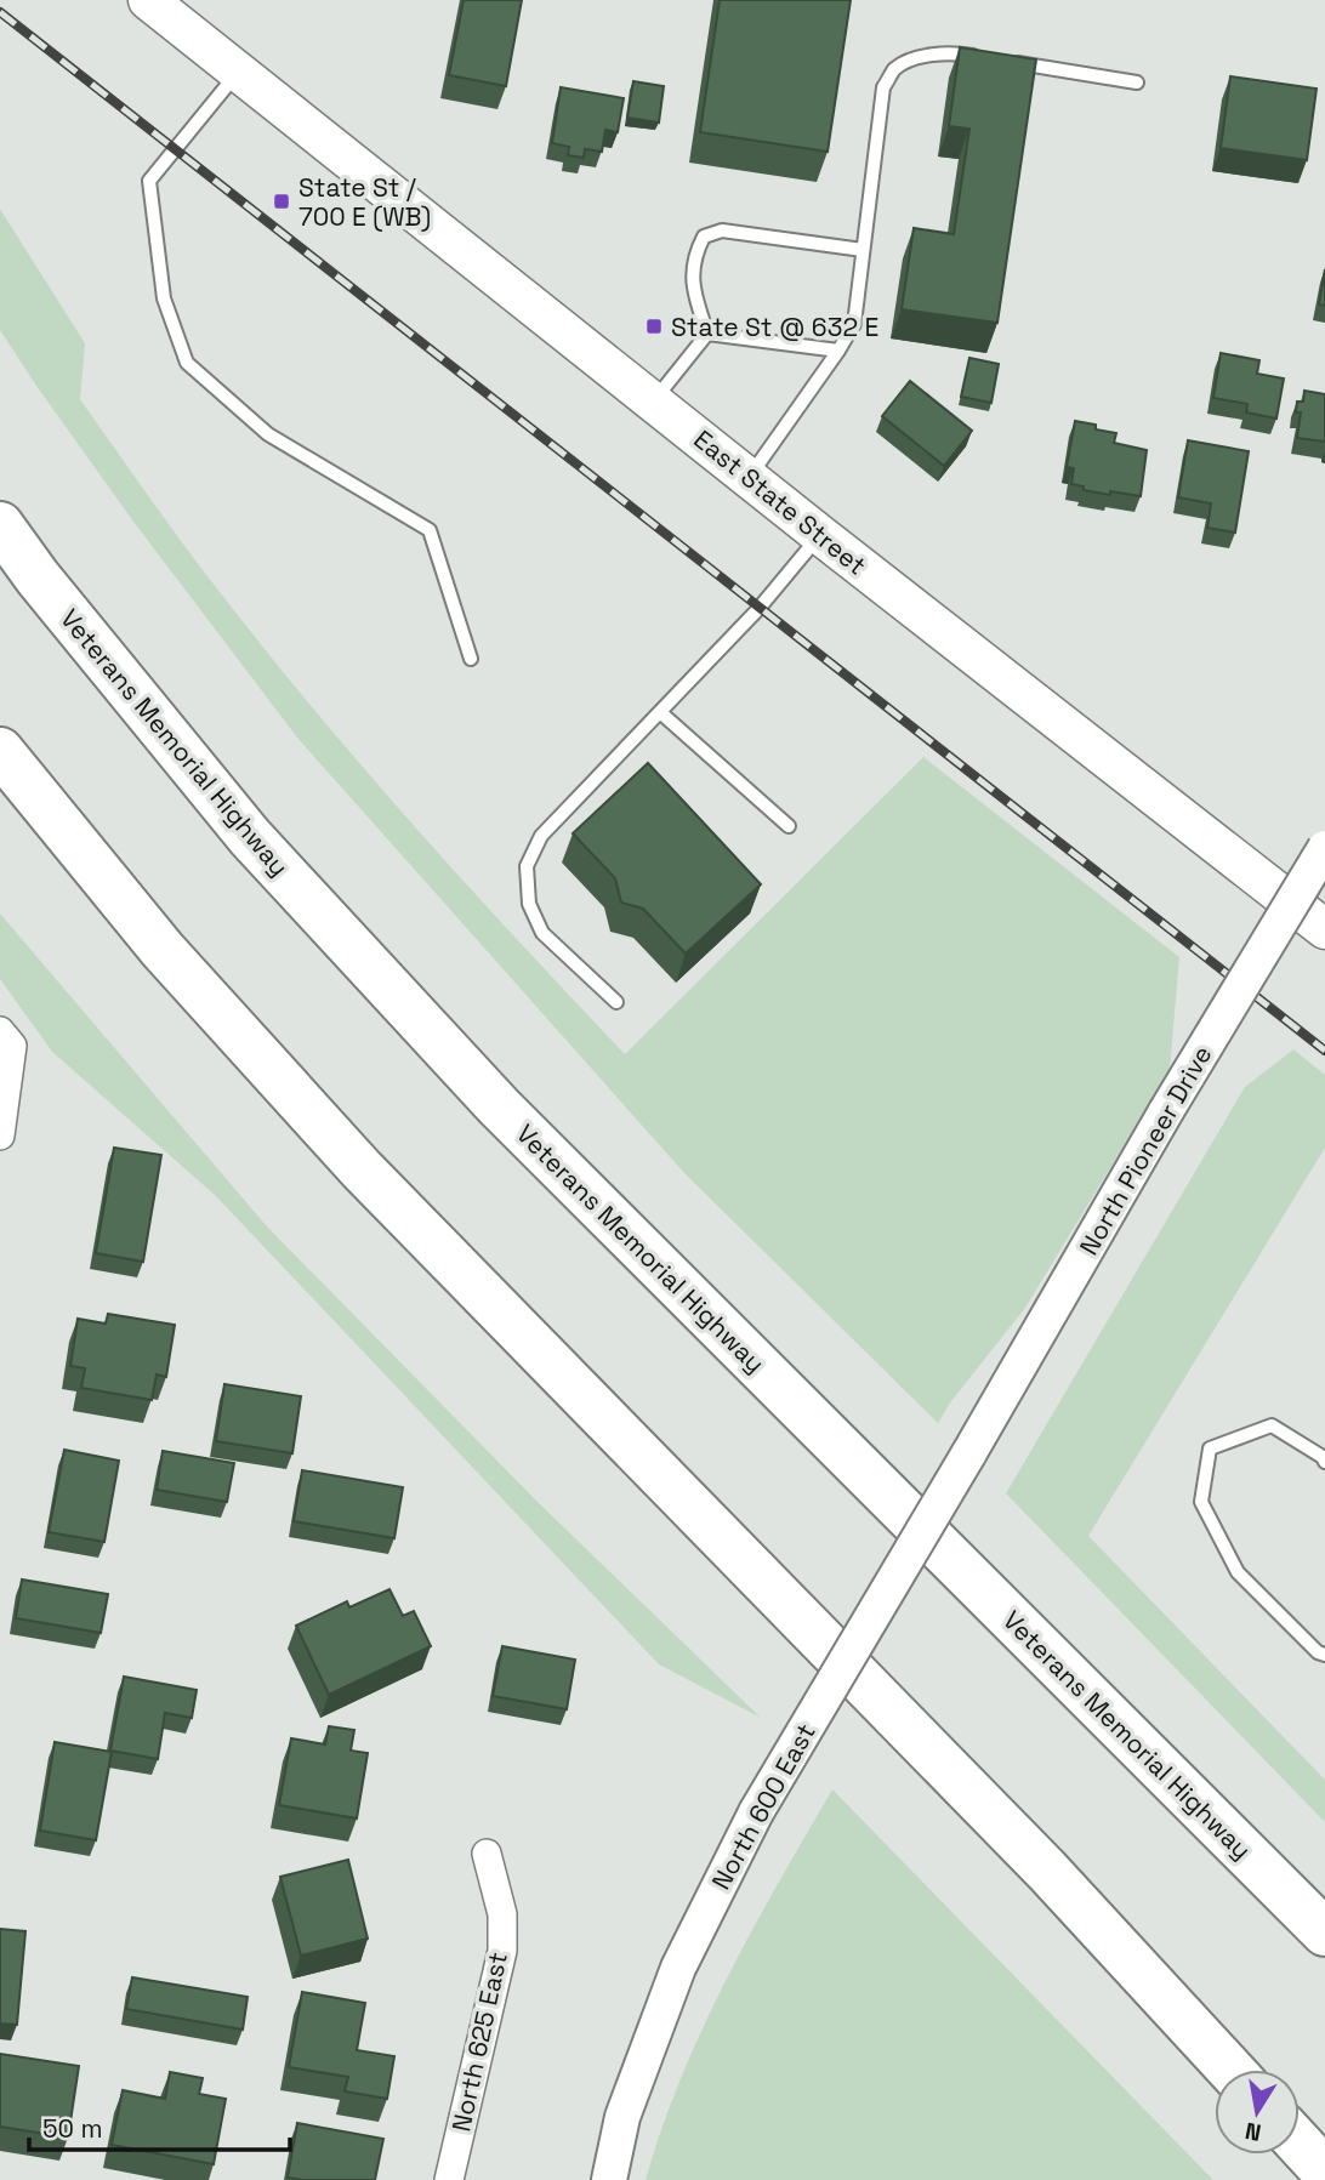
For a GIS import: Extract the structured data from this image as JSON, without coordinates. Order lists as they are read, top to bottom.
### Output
{
  "streets": {
    "highway": ["Veterans Memorial Highway"],
    "main road": ["East State Street"],
    "street": ["North Pioneer Drive", "North 600 East", "North 625 East"]
  },
  "crossings": [
    ["North Pioneer Drive", "North 600 East"]
  ],
  "places": {
    "transit": ["State St / 700 E (WB)", "State St @ 632 E"]
  },
  "scale_bar": "50 m",
  "north": "bottom"
}
